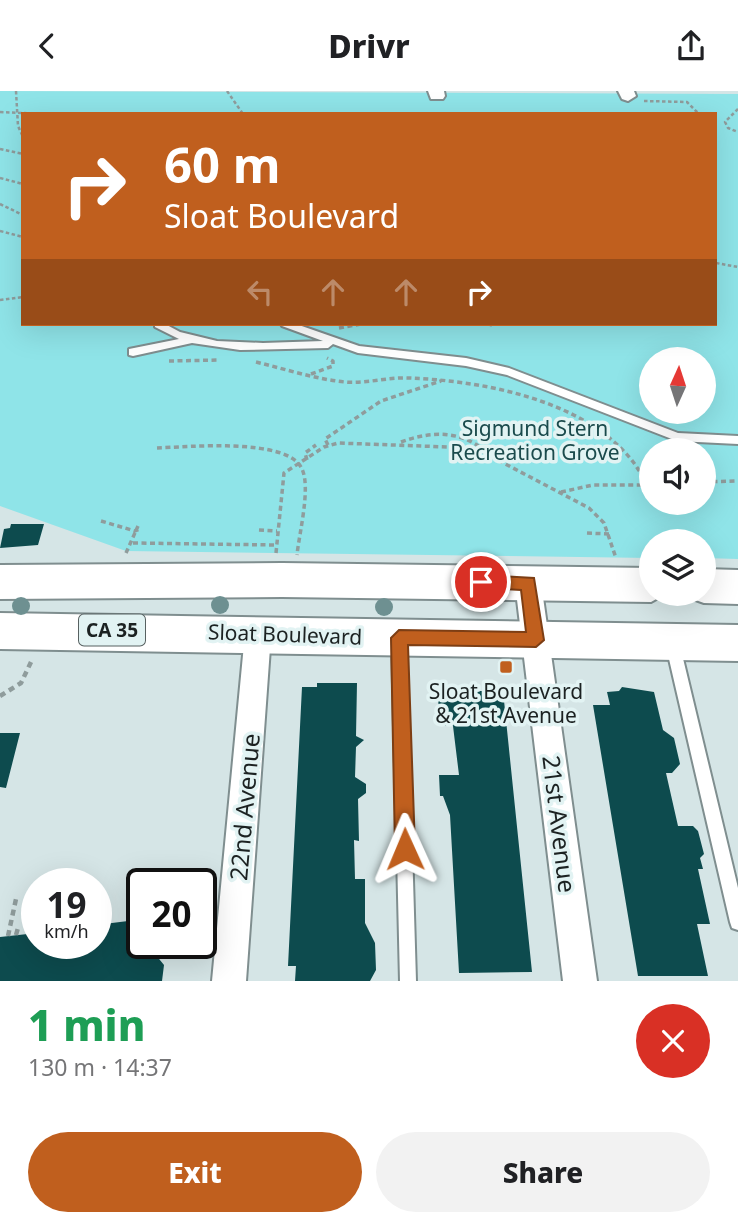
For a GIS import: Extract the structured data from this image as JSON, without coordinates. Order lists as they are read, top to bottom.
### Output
{
  "streets": {
    "main road": ["CA 35", "Sloat Boulevard"],
    "street": ["22nd Avenue", "21st Avenue"]
  },
  "crossings": [
    ["Sloat Boulevard", "22nd Avenue"],
    ["Sloat Boulevard", "21st Avenue"]
  ],
  "parks": ["Sigmund Stern Recreation Grove"],
  "places": {
    "transit": ["Sloat Boulevard & 21st Avenue"]
  },
  "north": "top",
  "page": {
    "header": "Drivr",
    "turn": ["60 m", "Sloat Boulevard"],
    "speed": "19 km/h",
    "limit": "20",
    "heading": ["1 min", "130 m · 14:37"],
    "buttons": ["Exit", "Share"]
  }
}
